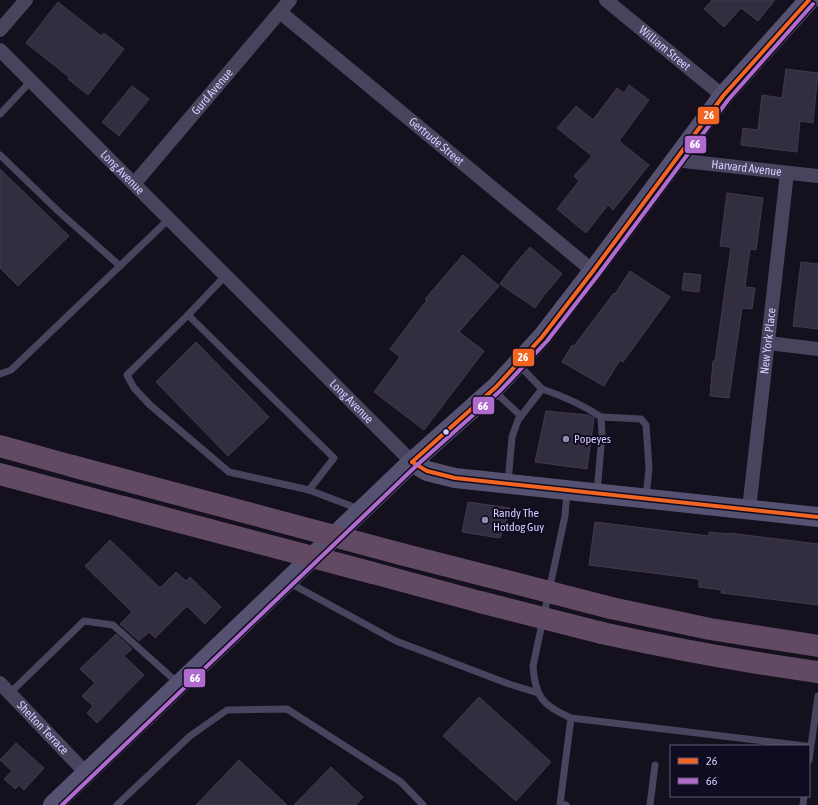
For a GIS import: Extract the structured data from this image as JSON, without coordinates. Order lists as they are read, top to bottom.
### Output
{
  "streets": {
    "street": [
      "William Street",
      "Gurd Avenue",
      "Gertrude Street",
      "Harvard Avenue",
      "Long Avenue",
      "New York Place",
      "Shelton Terrace"
    ]
  },
  "crossings": [
    ["Gurd Avenue", "Gertrude Street"],
    ["Gurd Avenue", "Long Avenue"],
    ["Harvard Avenue", "New York Place"],
    ["Long Avenue", "New York Place"]
  ],
  "places": ["Popeyes", "Randy The Hotdog Guy"],
  "lines": ["transit line 26", "transit line 66"],
  "legend": ["26", "66"]
}
